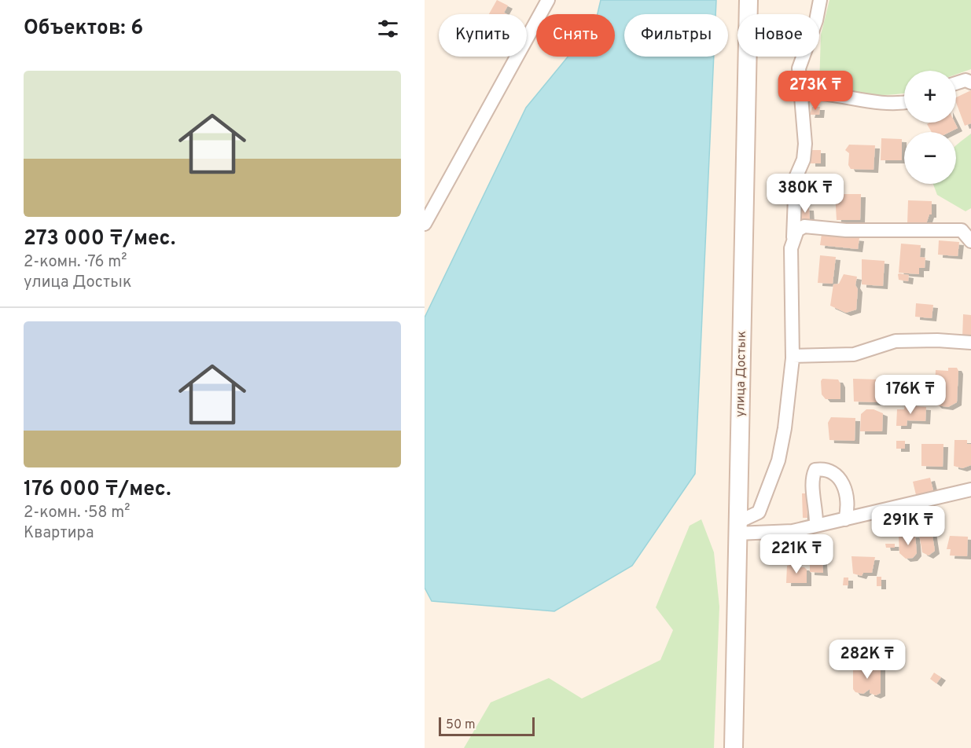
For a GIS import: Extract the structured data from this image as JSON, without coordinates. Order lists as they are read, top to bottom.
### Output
{
  "streets": {
    "main road": ["улица Достык"]
  },
  "scale_bar": "50 m",
  "page": {
    "heading": "Объектов: 6",
    "chip": [
      "Купить",
      "Снять",
      "Фильтры",
      "Новое"
    ],
    "list": [
      {
        "name": "273 000 ₸/мес.",
        "note": "2-комн. · 76 m² · улица Достык"
      },
      {
        "name": "176 000 ₸/мес.",
        "note": "2-комн. · 58 m² · Квартира"
      }
    ],
    "map_buttons": ["+", "−"],
    "price": [
      "273K ₸",
      "380K ₸",
      "176K ₸",
      "291K ₸",
      "221K ₸",
      "282K ₸"
    ],
    "scale": "50 m"
  }
}
